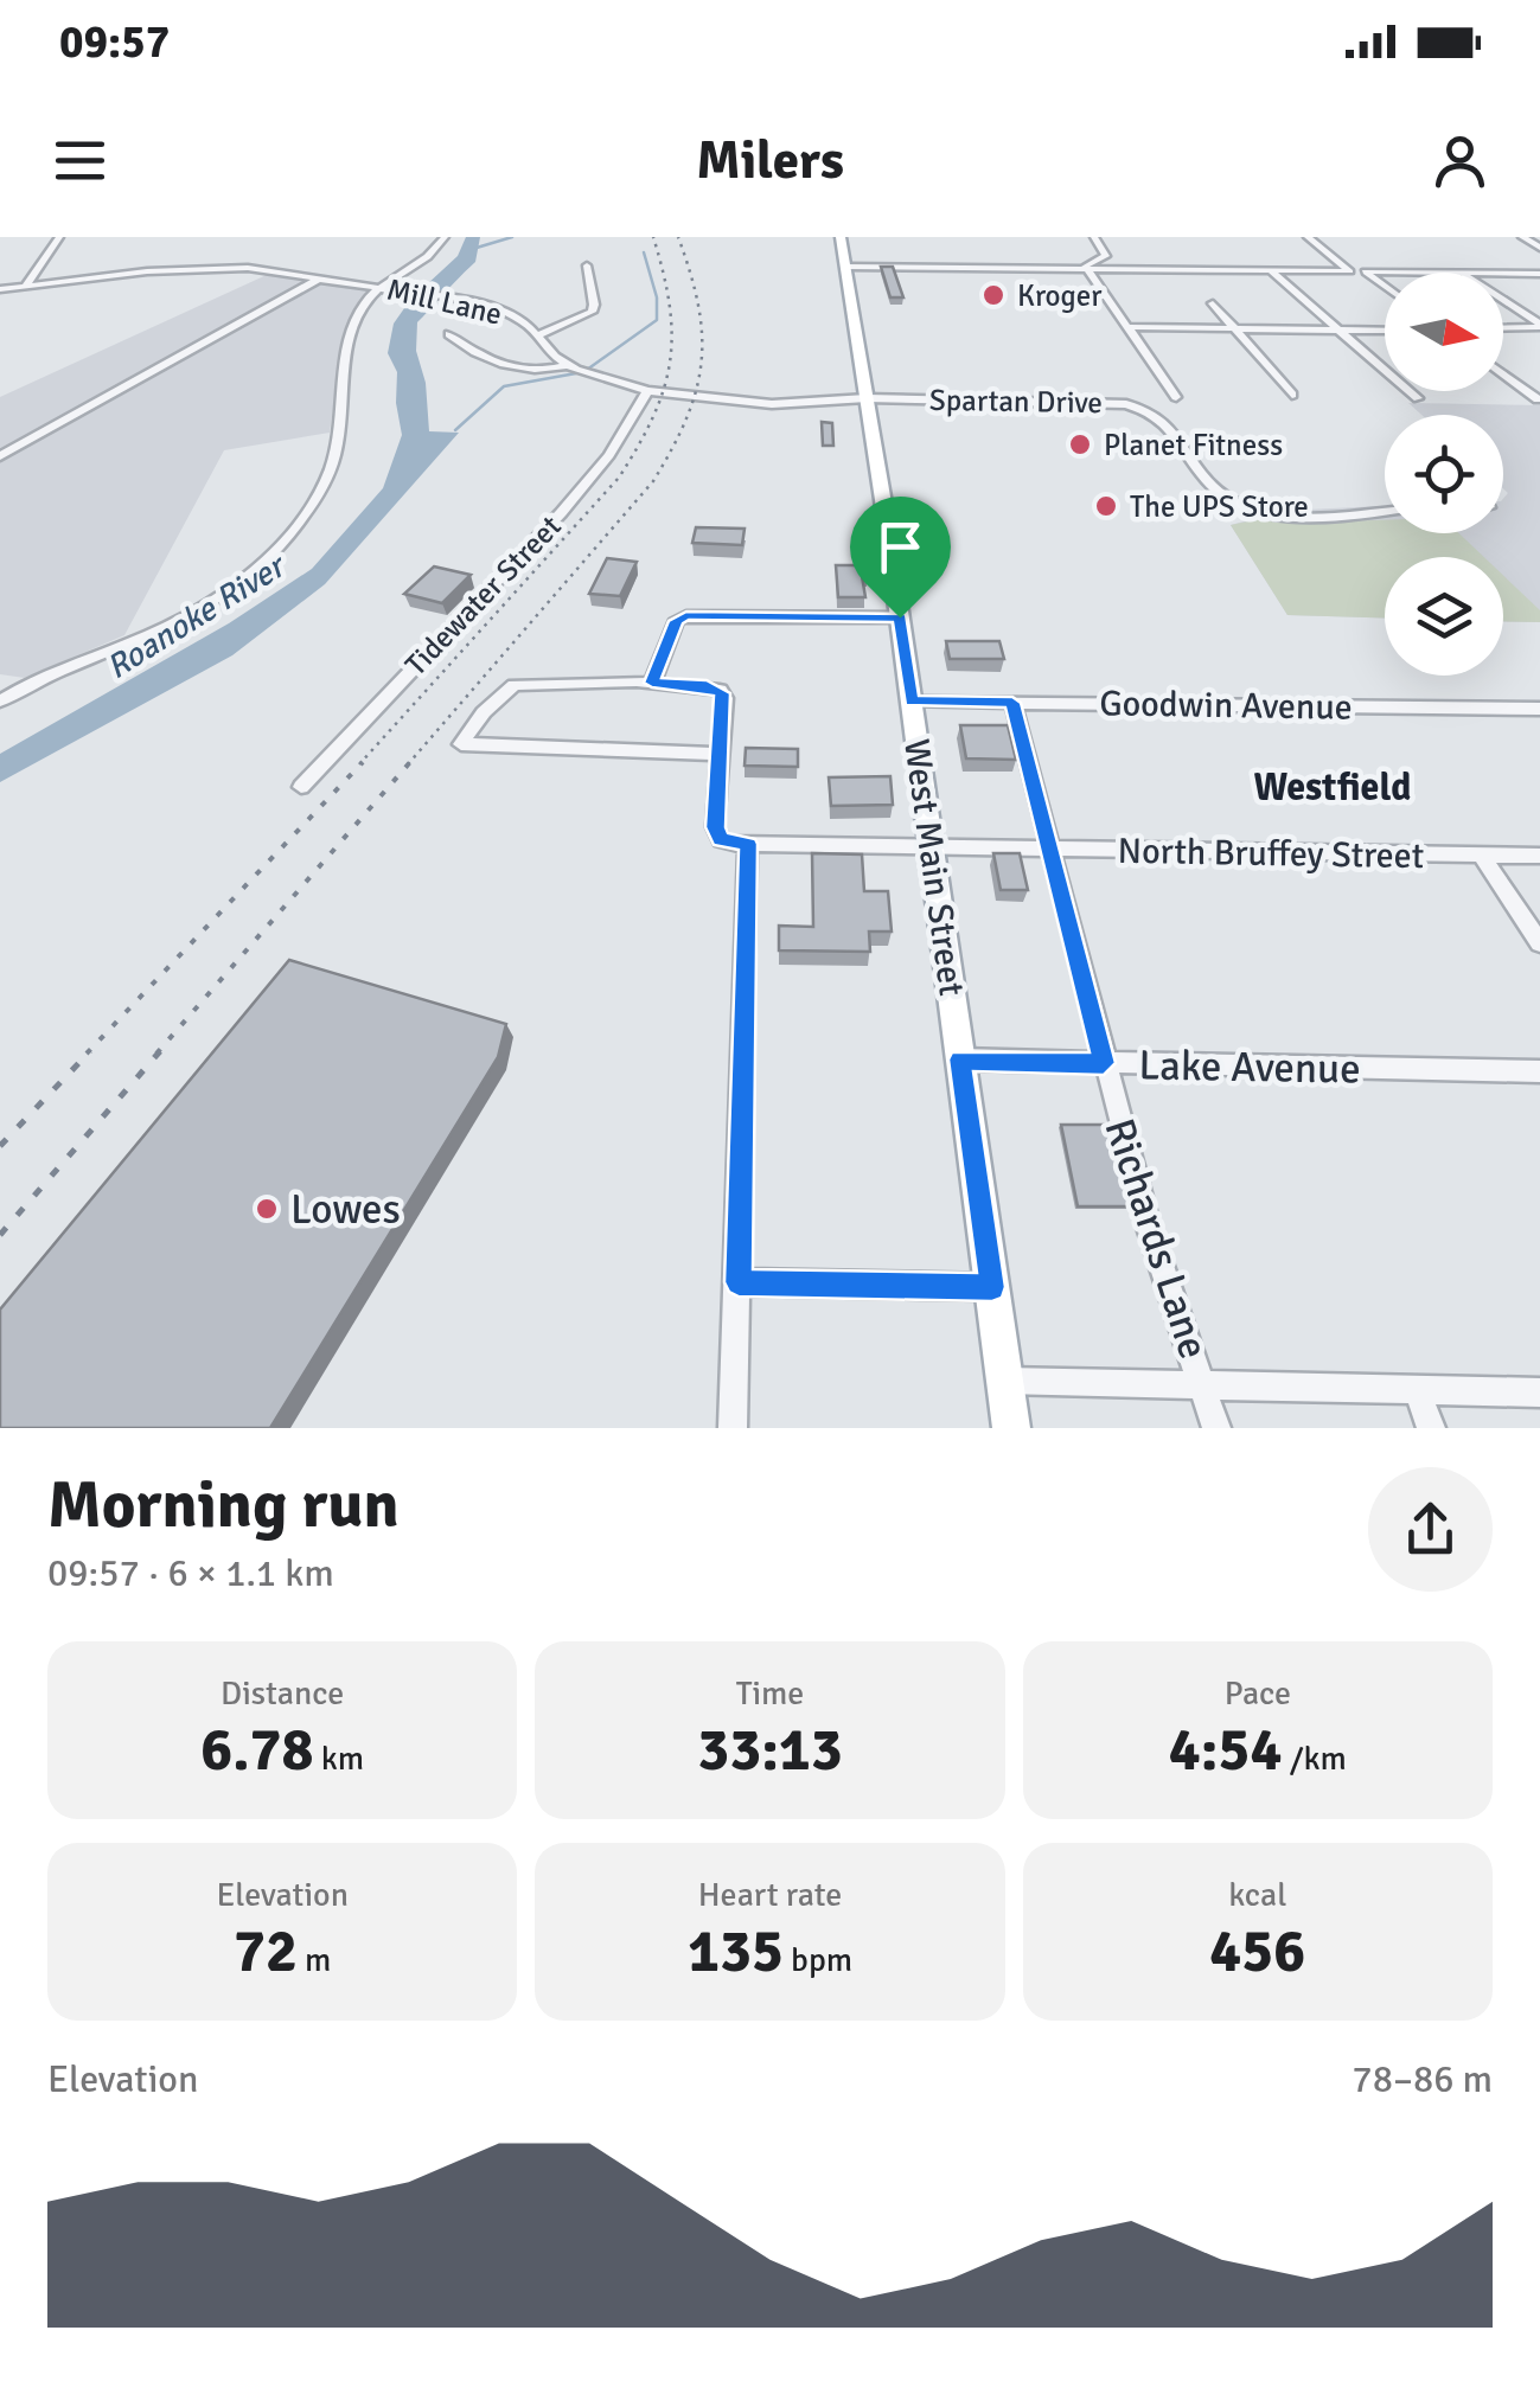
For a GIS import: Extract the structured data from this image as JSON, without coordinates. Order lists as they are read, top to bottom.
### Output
{
  "streets": {
    "main road": ["West Main Street"],
    "street": [
      "Mill Lane",
      "Spartan Drive",
      "Tidewater Street",
      "Goodwin Avenue",
      "North Bruffey Street",
      "Lake Avenue",
      "Richards Lane"
    ]
  },
  "crossings": [
    ["Mill Lane", "Spartan Drive"],
    ["Mill Lane", "Tidewater Street"],
    ["Mill Lane", "West Main Street"],
    ["Spartan Drive", "West Main Street"],
    ["Goodwin Avenue", "West Main Street"],
    ["Goodwin Avenue", "Richards Lane"],
    ["North Bruffey Street", "West Main Street"],
    ["North Bruffey Street", "Richards Lane"],
    ["West Main Street", "Lake Avenue"],
    ["Lake Avenue", "Richards Lane"]
  ],
  "districts": ["Westfield"],
  "water": ["Roanoke River"],
  "places": [
    "Kroger",
    "Planet Fitness",
    "The UPS Store",
    "Lowes"
  ],
  "north": "right",
  "page": {
    "status": "09:57",
    "header": "Milers",
    "heading": ["Morning run", "09:57 · 6 × 1.1 km"],
    "stats": [
      ["Distance", "6.78 km"],
      ["Time", "33:13"],
      ["Pace", "4:54 /km"],
      ["Elevation", "72 m"],
      ["Heart rate", "135 bpm"],
      ["kcal", "456"]
    ],
    "chart": ["Elevation", "78–86 m"]
  }
}
